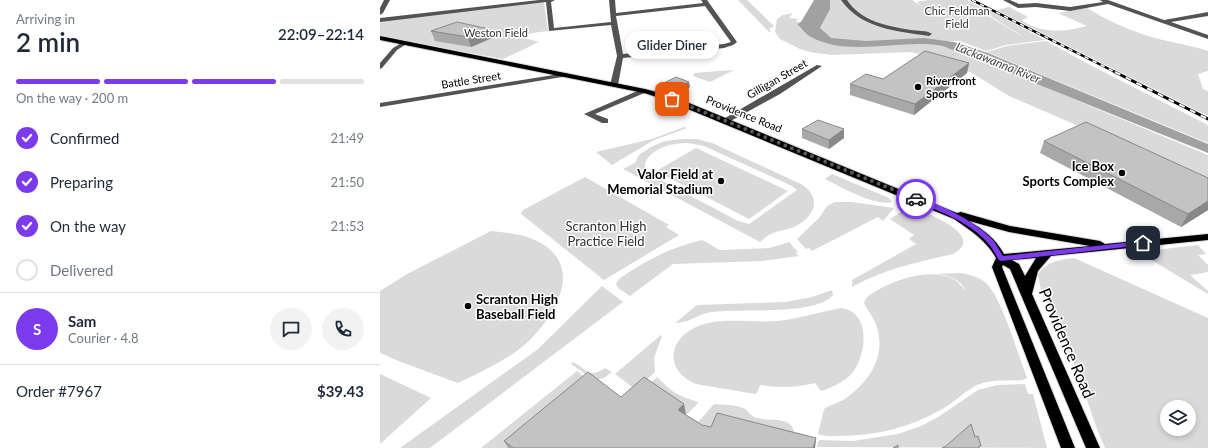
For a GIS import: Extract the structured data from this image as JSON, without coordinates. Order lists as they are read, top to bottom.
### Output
{
  "streets": {
    "main road": ["Providence Road"],
    "street": ["Gilligan Street", "Battle Street"]
  },
  "crossings": [
    ["Gilligan Street", "Providence Road"],
    ["Battle Street", "Providence Road"]
  ],
  "water": ["Lackawanna River"],
  "parks": ["Chic Feldman Field", "Weston Field", "Scranton High Practice Field"],
  "places": [
    "Riverfront Sports",
    "Glider Diner",
    "Ice Box Sports Complex",
    "Valor Field at Memorial Stadium",
    "Scranton High Baseball Field"
  ],
  "page": {
    "heading": ["2 min", "Arriving in", "22:09–22:14"],
    "panel": [
      "Sam",
      "Courier · 4.8",
      "Order #7967",
      "$39.43"
    ],
    "bubble": "Glider Diner",
    "bar": "On the way · 200 m",
    "list": [
      ["Confirmed", "21:49"],
      ["Preparing", "21:50"],
      ["On the way", "21:53"],
      "Delivered"
    ],
    "round": "S"
  }
}
